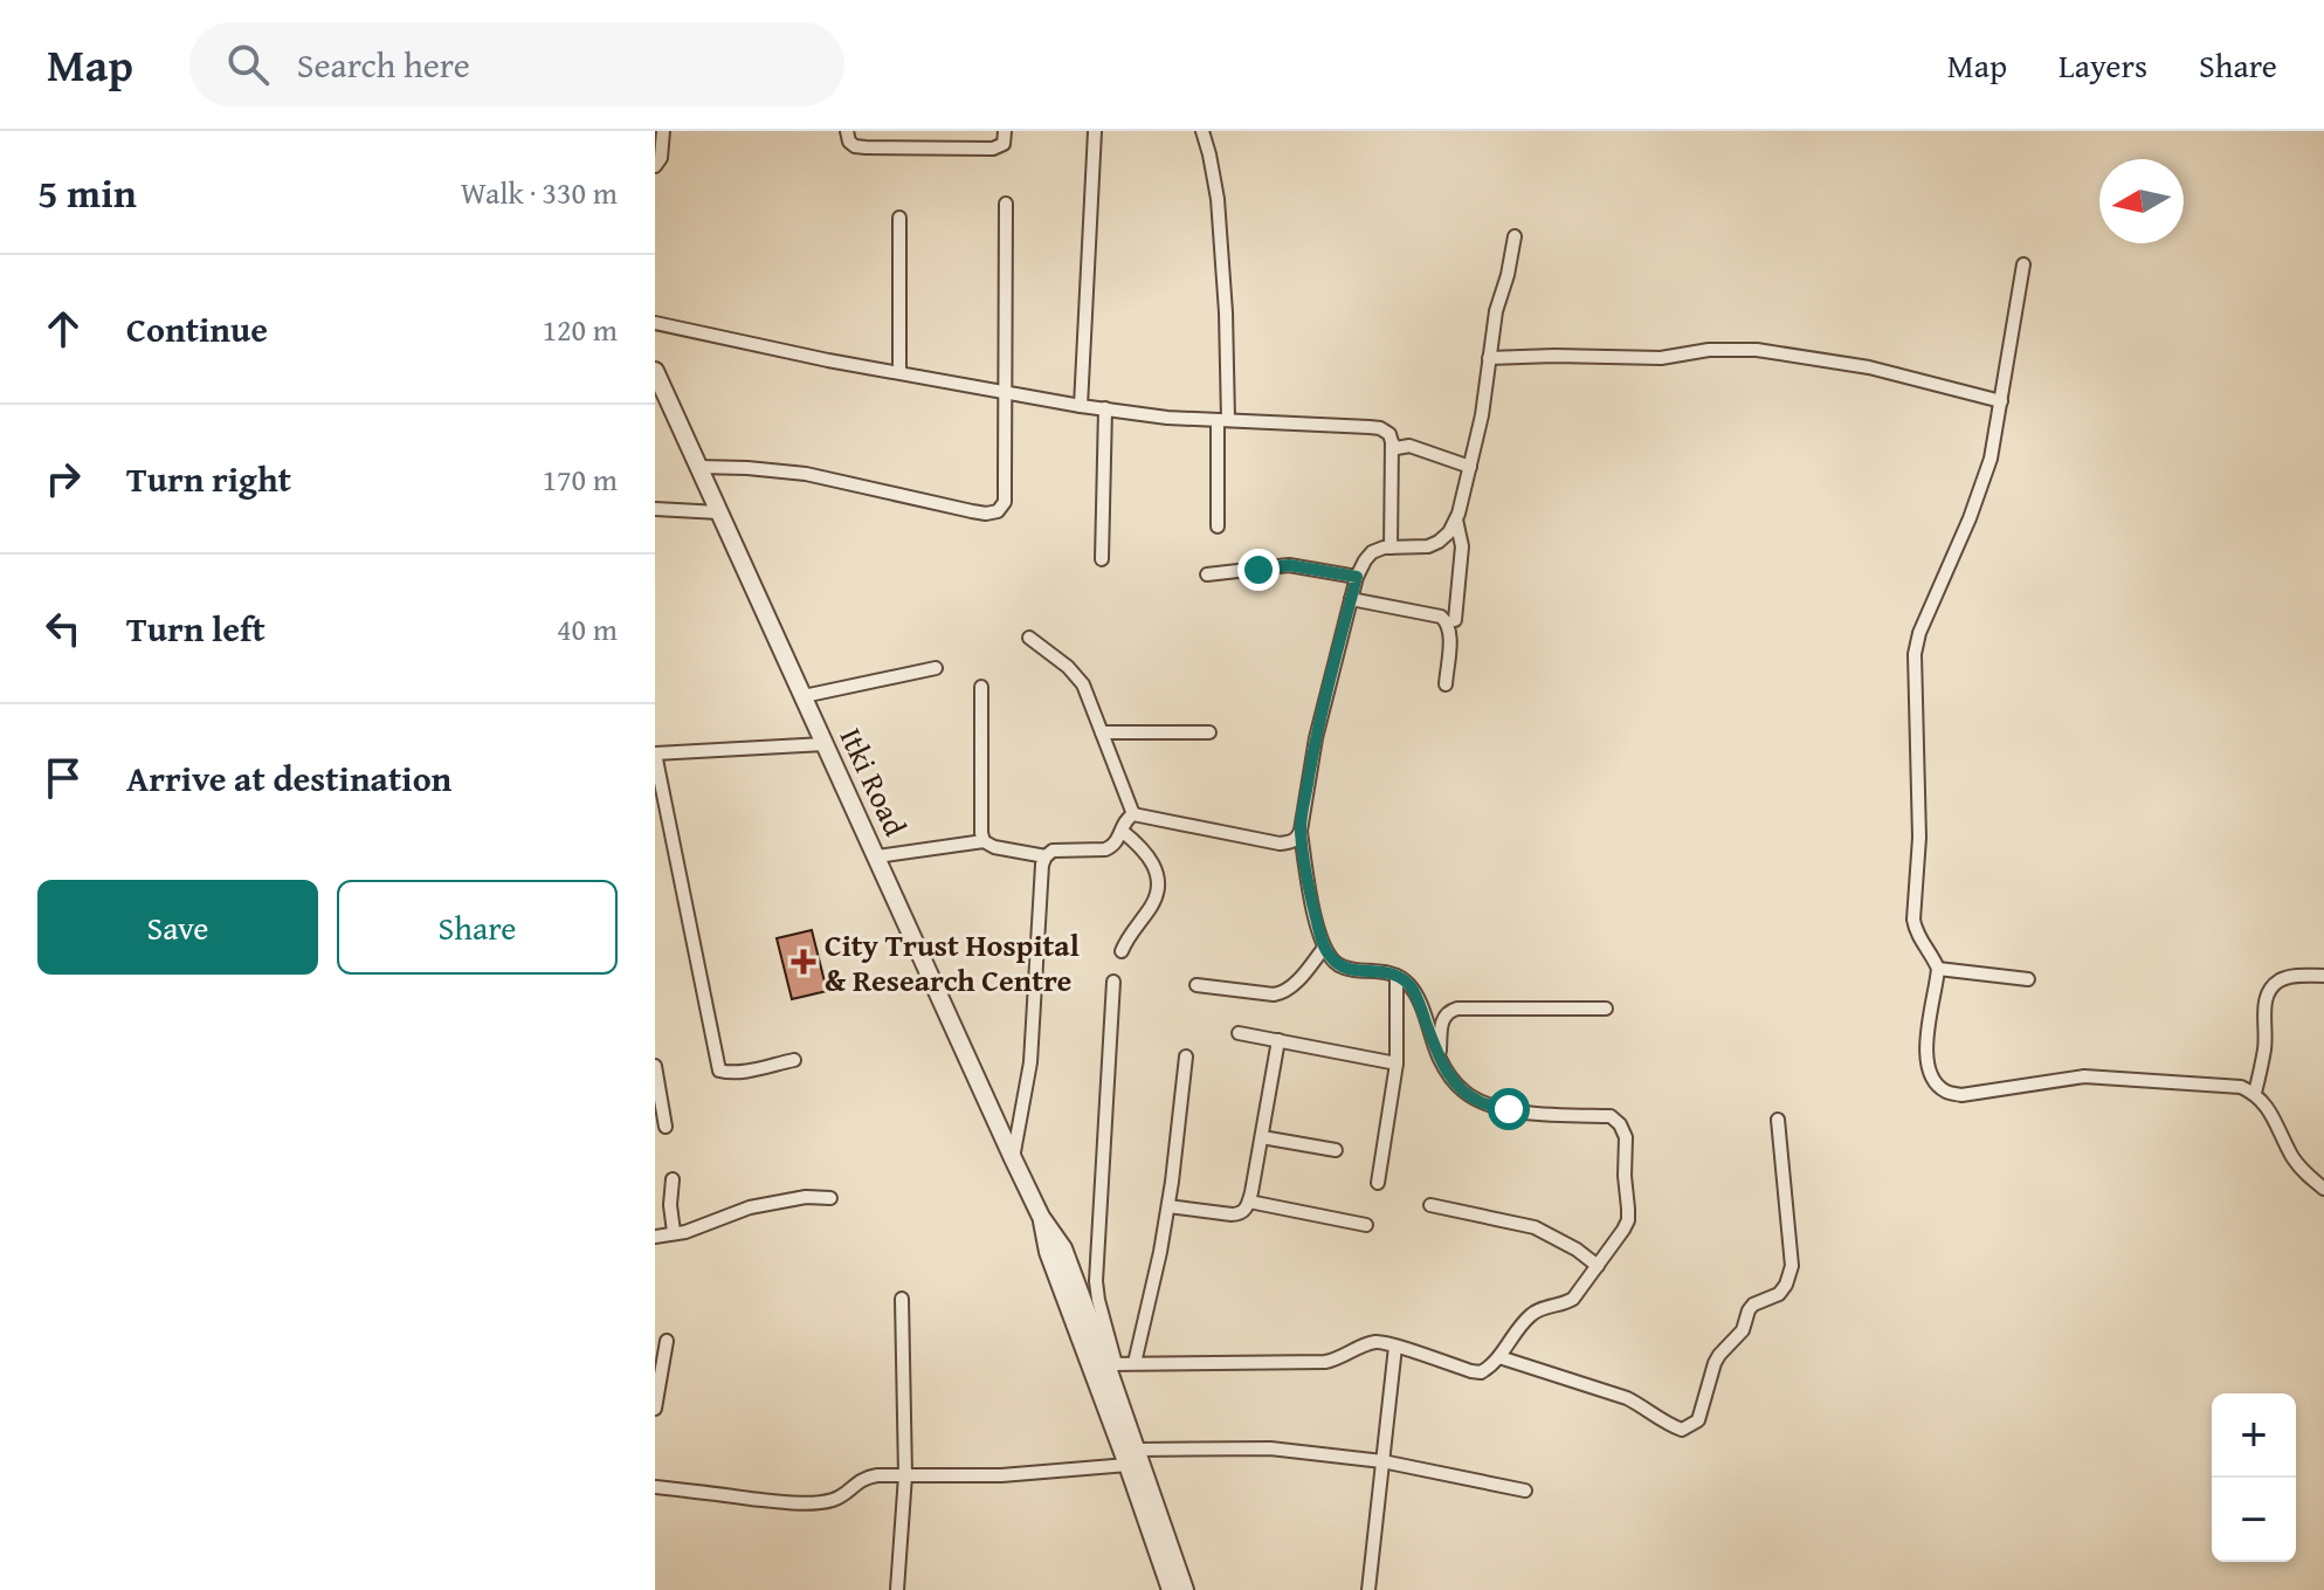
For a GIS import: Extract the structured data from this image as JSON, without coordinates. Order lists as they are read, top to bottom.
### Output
{
  "streets": {
    "street": ["Itki Road"]
  },
  "places": {
    "health": ["City Trust Hospital & Research Centre"]
  },
  "north": "left",
  "page": {
    "header": "Map",
    "search": "Search here",
    "nav": ["Map", "Layers", "Share"],
    "heading": ["5 min", "Walk · 330 m"],
    "list": [
      ["Continue", "120 m"],
      ["Turn right", "170 m"],
      ["Turn left", "40 m"],
      "Arrive at destination"
    ],
    "buttons": ["Save", "Share"],
    "map_buttons": ["+", "−"]
  }
}
